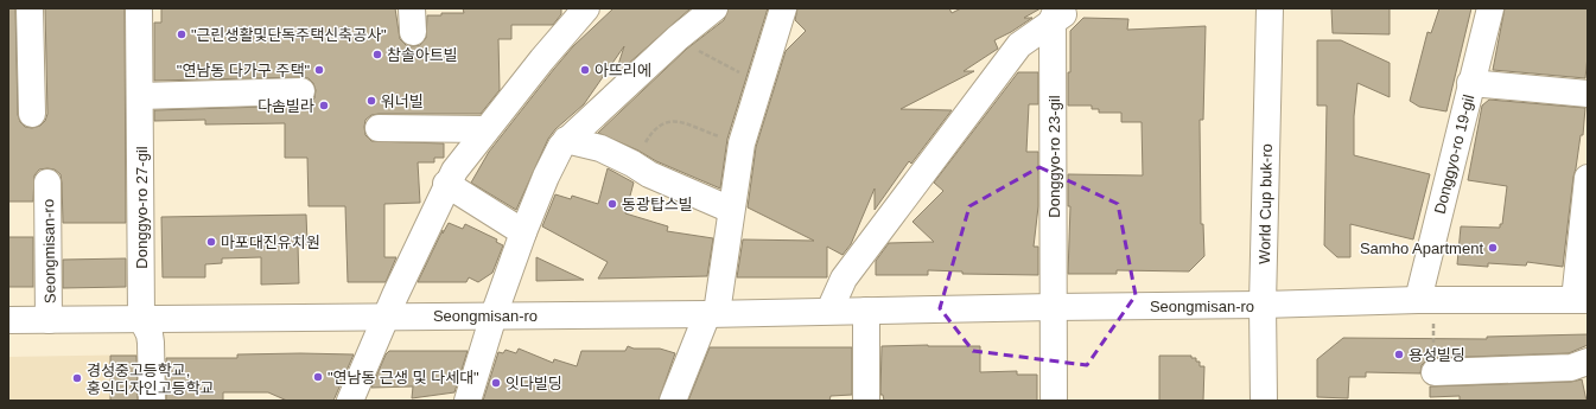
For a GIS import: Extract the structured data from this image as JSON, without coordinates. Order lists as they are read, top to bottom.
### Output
{
  "streets": {
    "street": [
      "Donggyo-ro 19-gil",
      "Donggyo-ro 23-gil",
      "World Cup buk-ro",
      "Donggyo-ro 27-gil",
      "Seongmisan-ro"
    ]
  },
  "crossings": [
    ["Donggyo-ro 19-gil", "Seongmisan-ro"],
    ["Donggyo-ro 23-gil", "Seongmisan-ro"],
    ["World Cup buk-ro", "Seongmisan-ro"],
    ["Donggyo-ro 27-gil", "Seongmisan-ro"]
  ],
  "places": [
    "\"근린생활및단독주택신축공사\"",
    "참솔아트빌",
    "\"연남동 다가구 주택\"",
    "아뜨리에",
    "워너빌",
    "다솜빌라",
    "동광탑스빌",
    "마포대진유치원",
    "Samho Apartment",
    "용성빌딩",
    "\"연남동 근생 및 다세대\"",
    "경성중고등학교, 홍익디자인고등학교",
    "잇다빌딩"
  ]
}
